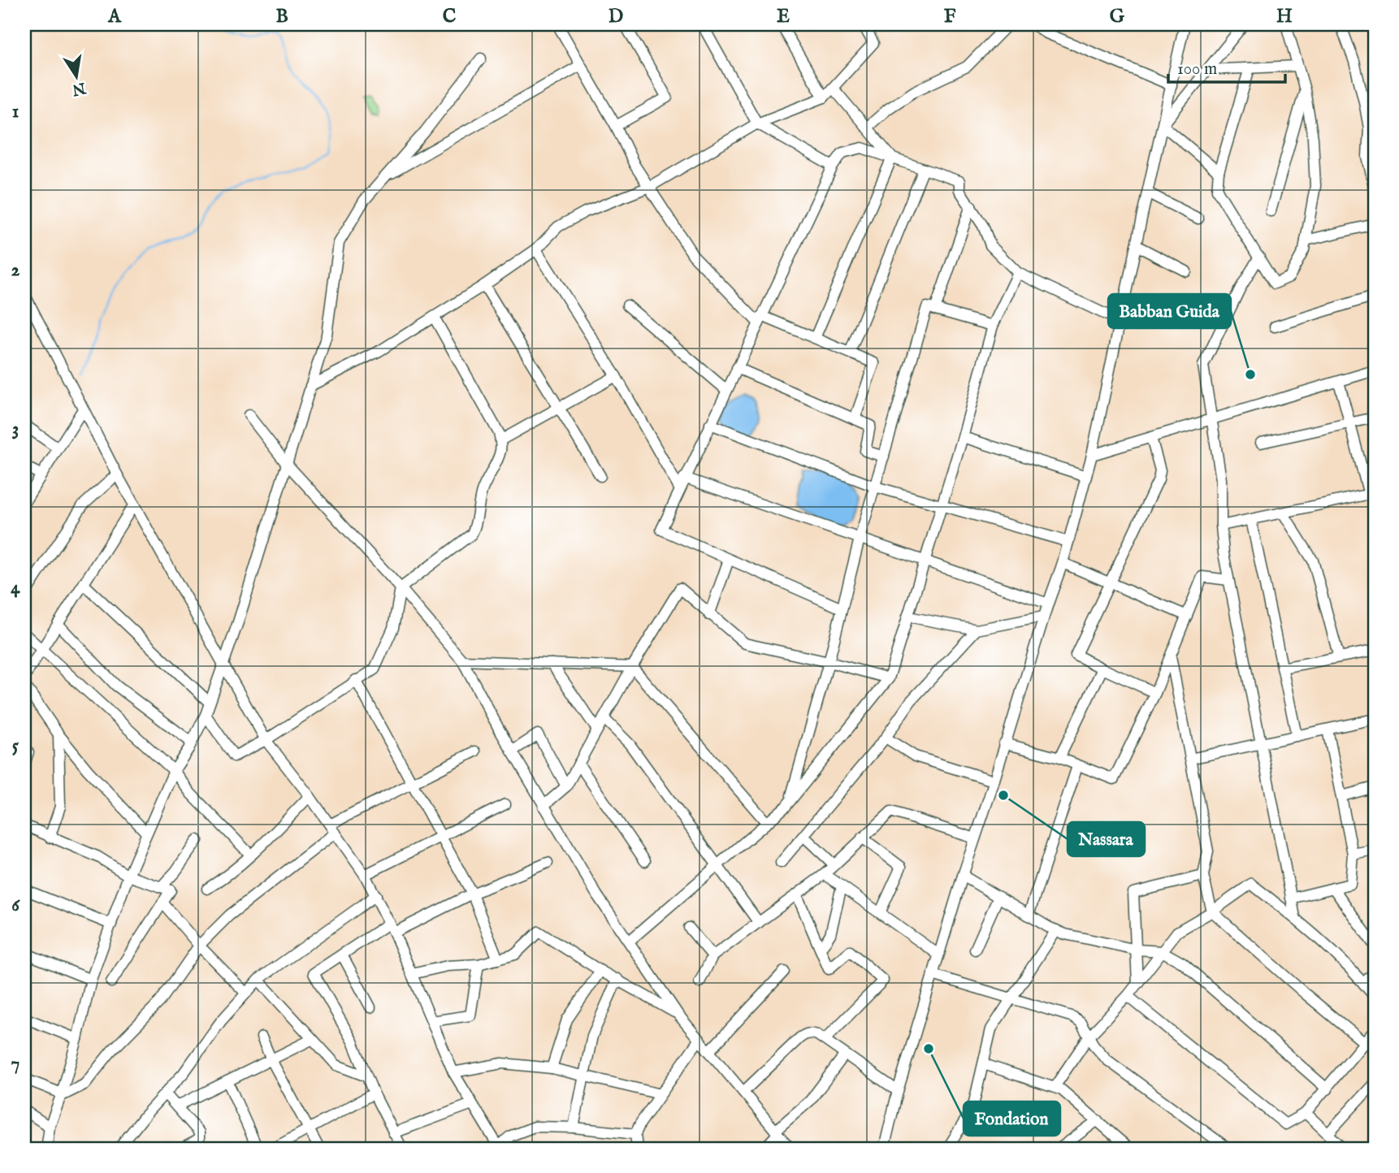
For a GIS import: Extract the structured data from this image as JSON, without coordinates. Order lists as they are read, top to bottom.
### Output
{
  "places": ["Babban Guida", "Nassara", "Fondation"],
  "scale_bar": "100 m",
  "north": "bottom",
  "grid": {
    "columns": [
      "A",
      "B",
      "C",
      "D",
      "E",
      "F",
      "G",
      "H"
    ],
    "rows": [
      "1",
      "2",
      "3",
      "4",
      "5",
      "6",
      "7"
    ]
  }
}
